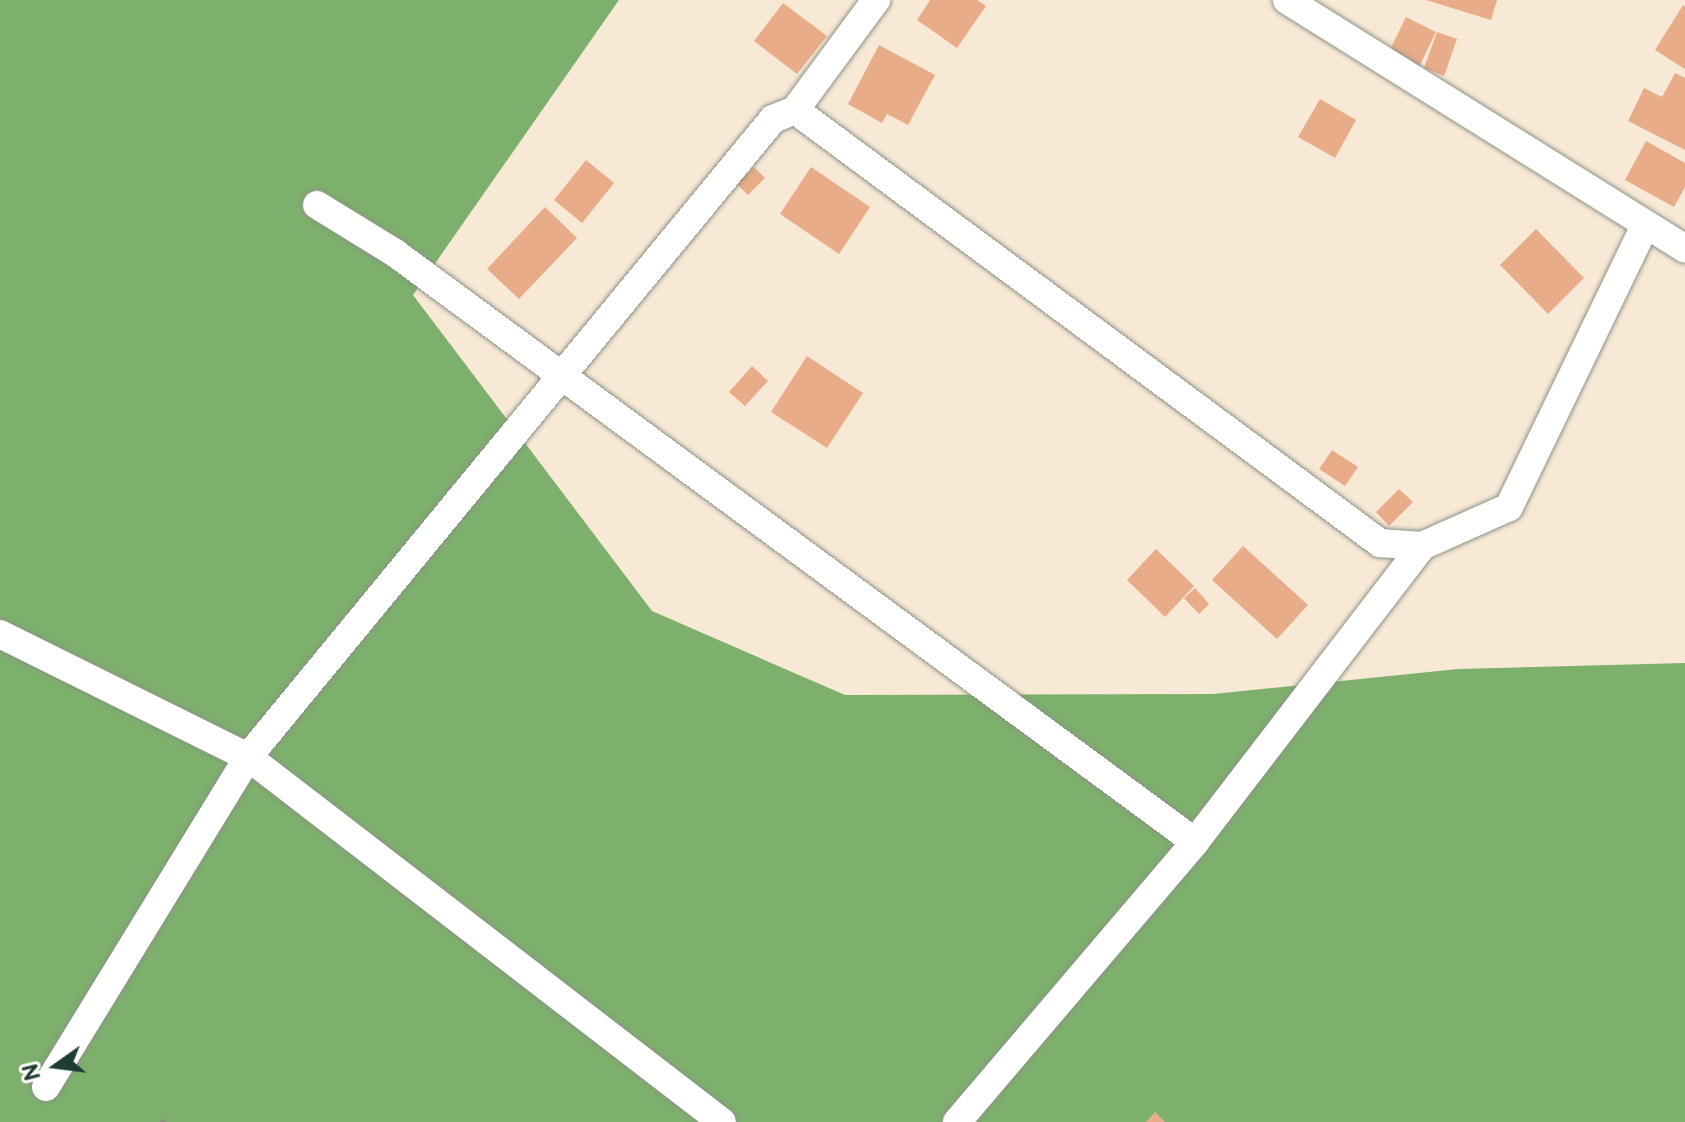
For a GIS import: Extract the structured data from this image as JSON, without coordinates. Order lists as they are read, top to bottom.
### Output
{
  "north": "left"
}
